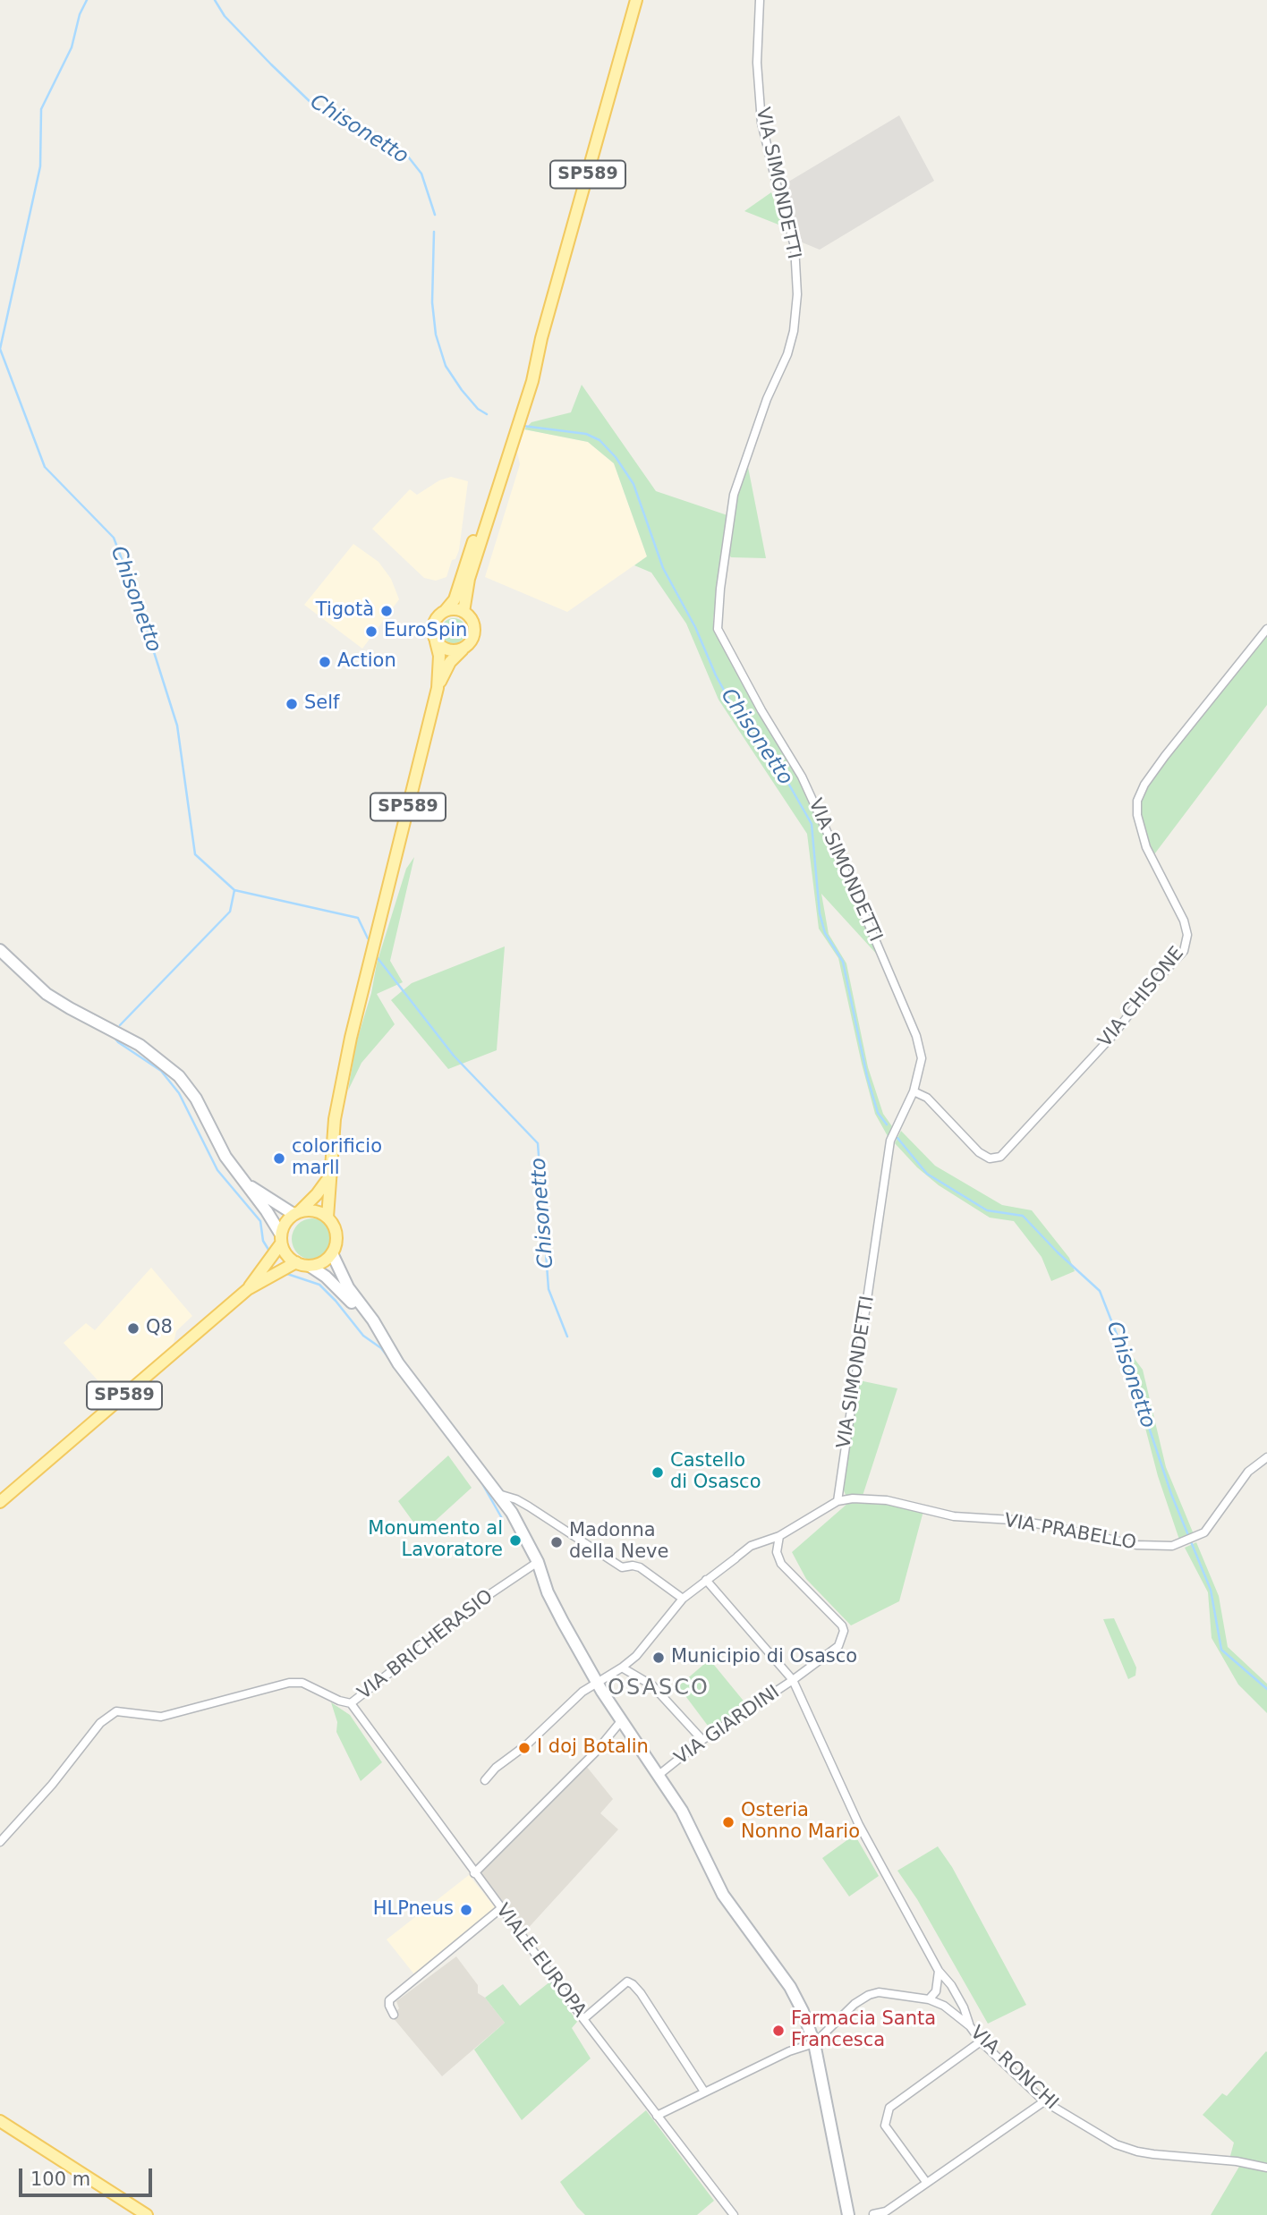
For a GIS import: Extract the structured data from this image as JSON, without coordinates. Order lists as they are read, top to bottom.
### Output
{
  "streets": {
    "main road": ["SP589"],
    "street": [
      "VIA SIMONDETTI",
      "VIA CHISONE",
      "VIA PRABELLO",
      "VIA BRICHERASIO",
      "VIA GIARDINI",
      "VIALE EUROPA",
      "VIA RONCHI"
    ]
  },
  "crossings": [
    ["SP589", "VIA BRICHERASIO"],
    ["SP589", "VIA GIARDINI"],
    ["SP589", "VIA RONCHI"],
    ["VIA SIMONDETTI", "VIA CHISONE"],
    ["VIA SIMONDETTI", "VIA PRABELLO"],
    ["VIA BRICHERASIO", "VIALE EUROPA"]
  ],
  "districts": ["OSASCO"],
  "water": ["Chisonetto"],
  "places": [
    "Tigotà",
    "EuroSpin",
    "Action",
    "Self",
    "colorificio marll",
    "Q8",
    "Castello di Osasco",
    "Monumento al Lavoratore",
    "Madonna della Neve",
    "Municipio di Osasco",
    "I doj Botalin",
    "Osteria Nonno Mario",
    "HLPneus",
    "Farmacia Santa Francesca"
  ],
  "scale_bar": "100 m"
}
